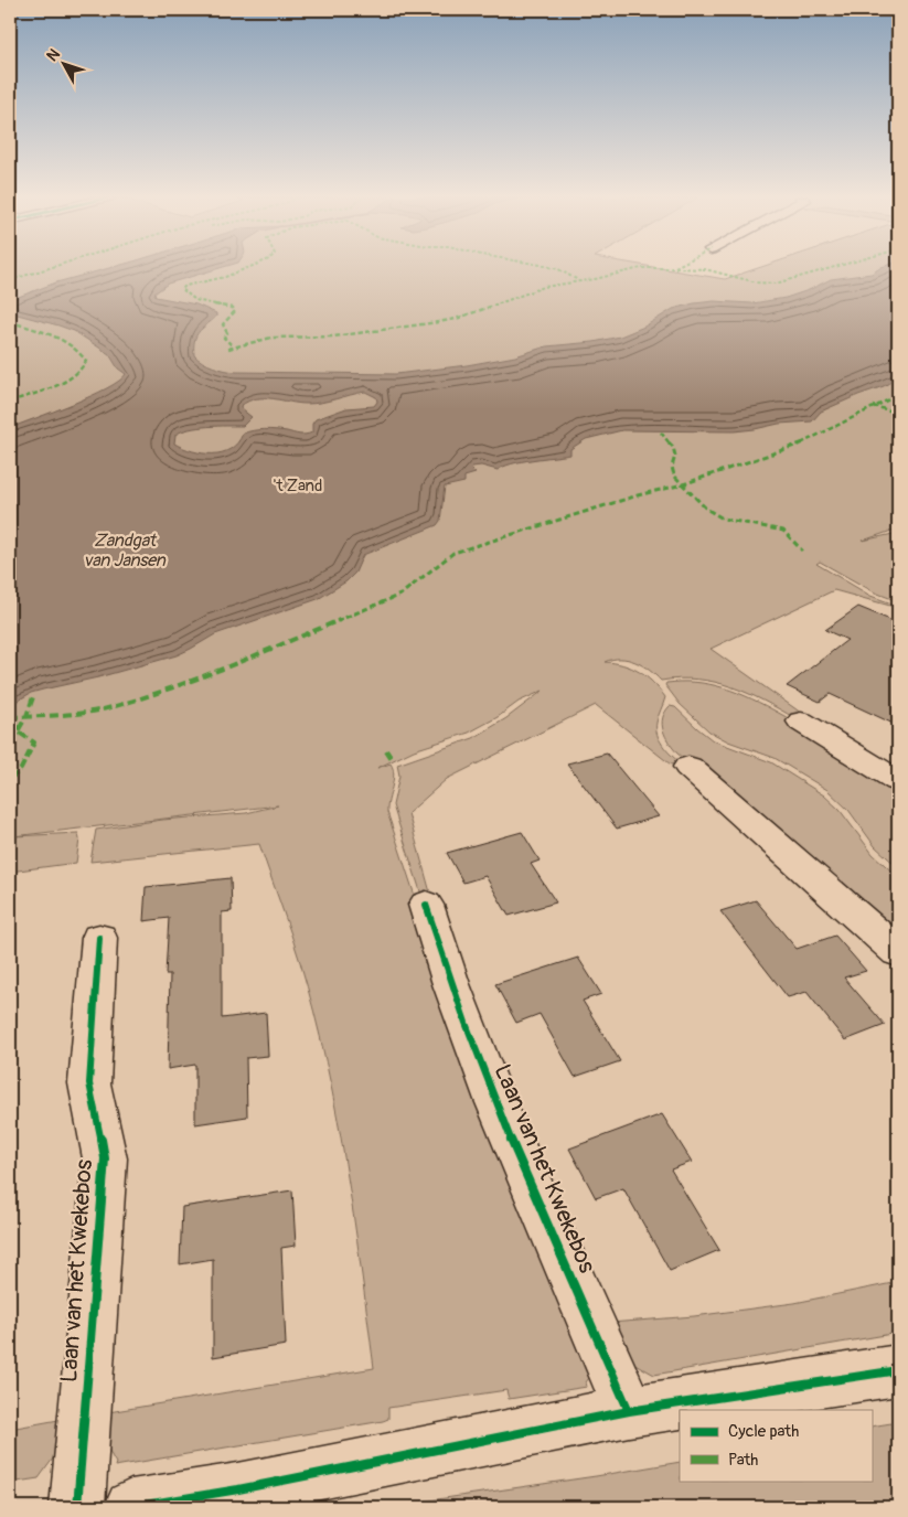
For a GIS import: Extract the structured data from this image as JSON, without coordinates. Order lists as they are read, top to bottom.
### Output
{
  "streets": {
    "street": ["Laan van het Kwekebos"]
  },
  "water": ["Zandgat van Jansen"],
  "parks": ["'t Zand"],
  "legend": ["Cycle path", "Path"],
  "north": "top left"
}
